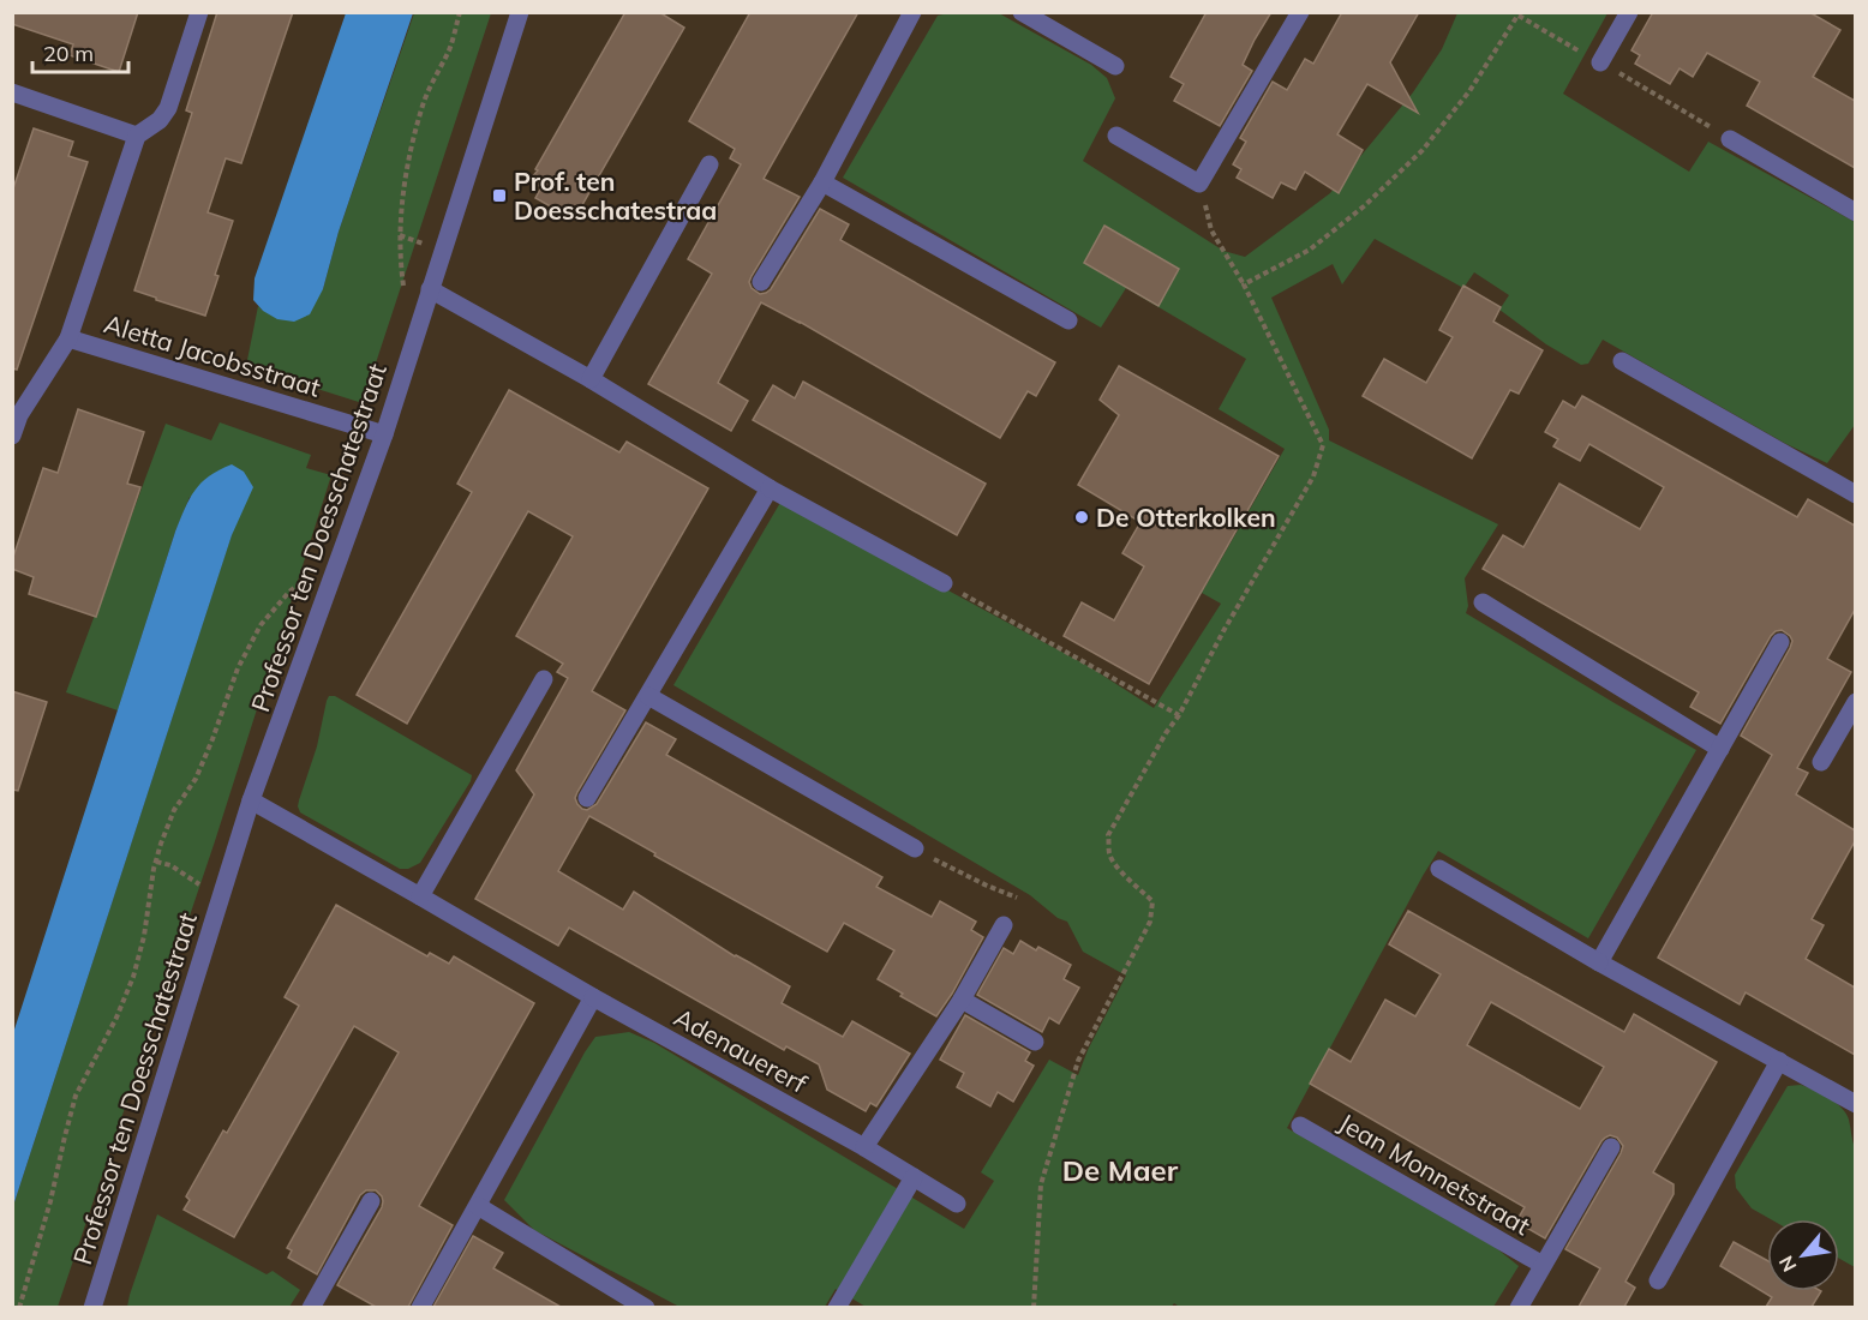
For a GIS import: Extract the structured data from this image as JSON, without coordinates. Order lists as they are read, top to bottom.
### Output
{
  "streets": {
    "street": [
      "Aletta Jacobsstraat",
      "Professor ten Doesschatestraat",
      "Adenauererf",
      "Jean Monnetstraat"
    ]
  },
  "crossings": [
    ["Aletta Jacobsstraat", "Professor ten Doesschatestraat"]
  ],
  "districts": ["De Maer"],
  "places": {
    "transit": ["Prof. ten Doesschatestraa"],
    "other": ["De Otterkolken"]
  },
  "scale_bar": "20 m",
  "north": "bottom left"
}
